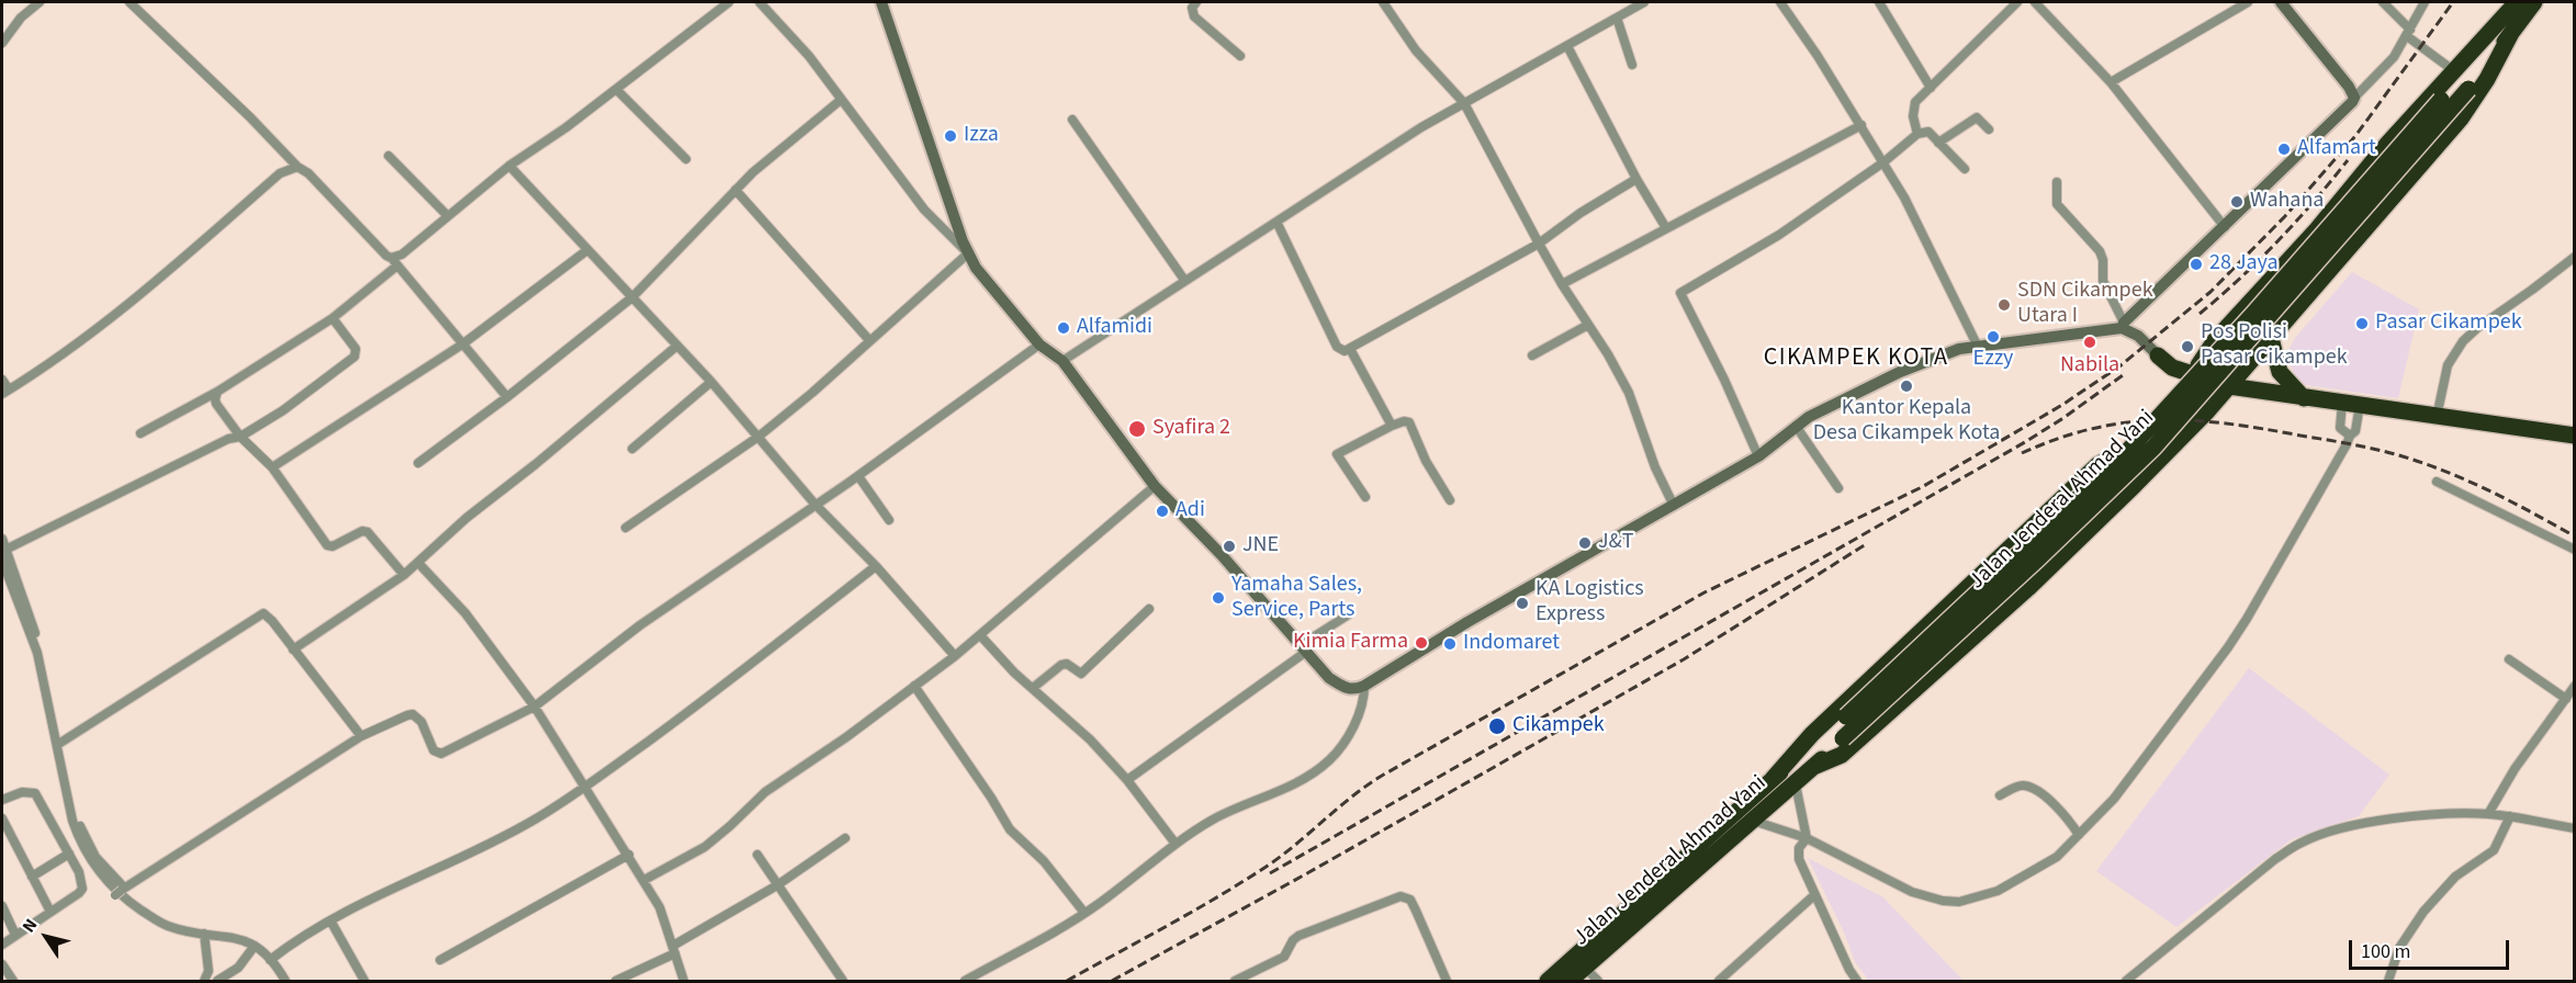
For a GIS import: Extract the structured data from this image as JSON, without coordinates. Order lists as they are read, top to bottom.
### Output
{
  "streets": {
    "highway": ["Jalan Jenderal Ahmad Yani"]
  },
  "districts": ["CIKAMPEK KOTA"],
  "places": [
    "Izza",
    "Alfamart",
    "Wahana",
    "28 Jaya",
    "SDN Cikampek Utara I",
    "Pasar Cikampek",
    "Alfamidi",
    "Ezzy",
    "Nabila",
    "Pos Polisi Pasar Cikampek",
    "Kantor Kepala Desa Cikampek Kota",
    "Syafira 2",
    "Adi",
    "J&T",
    "JNE",
    "Yamaha Sales, Service, Parts",
    "KA Logistics Express",
    "Kimia Farma",
    "Indomaret",
    "Cikampek"
  ],
  "scale_bar": "100 m",
  "north": "top left"
}
